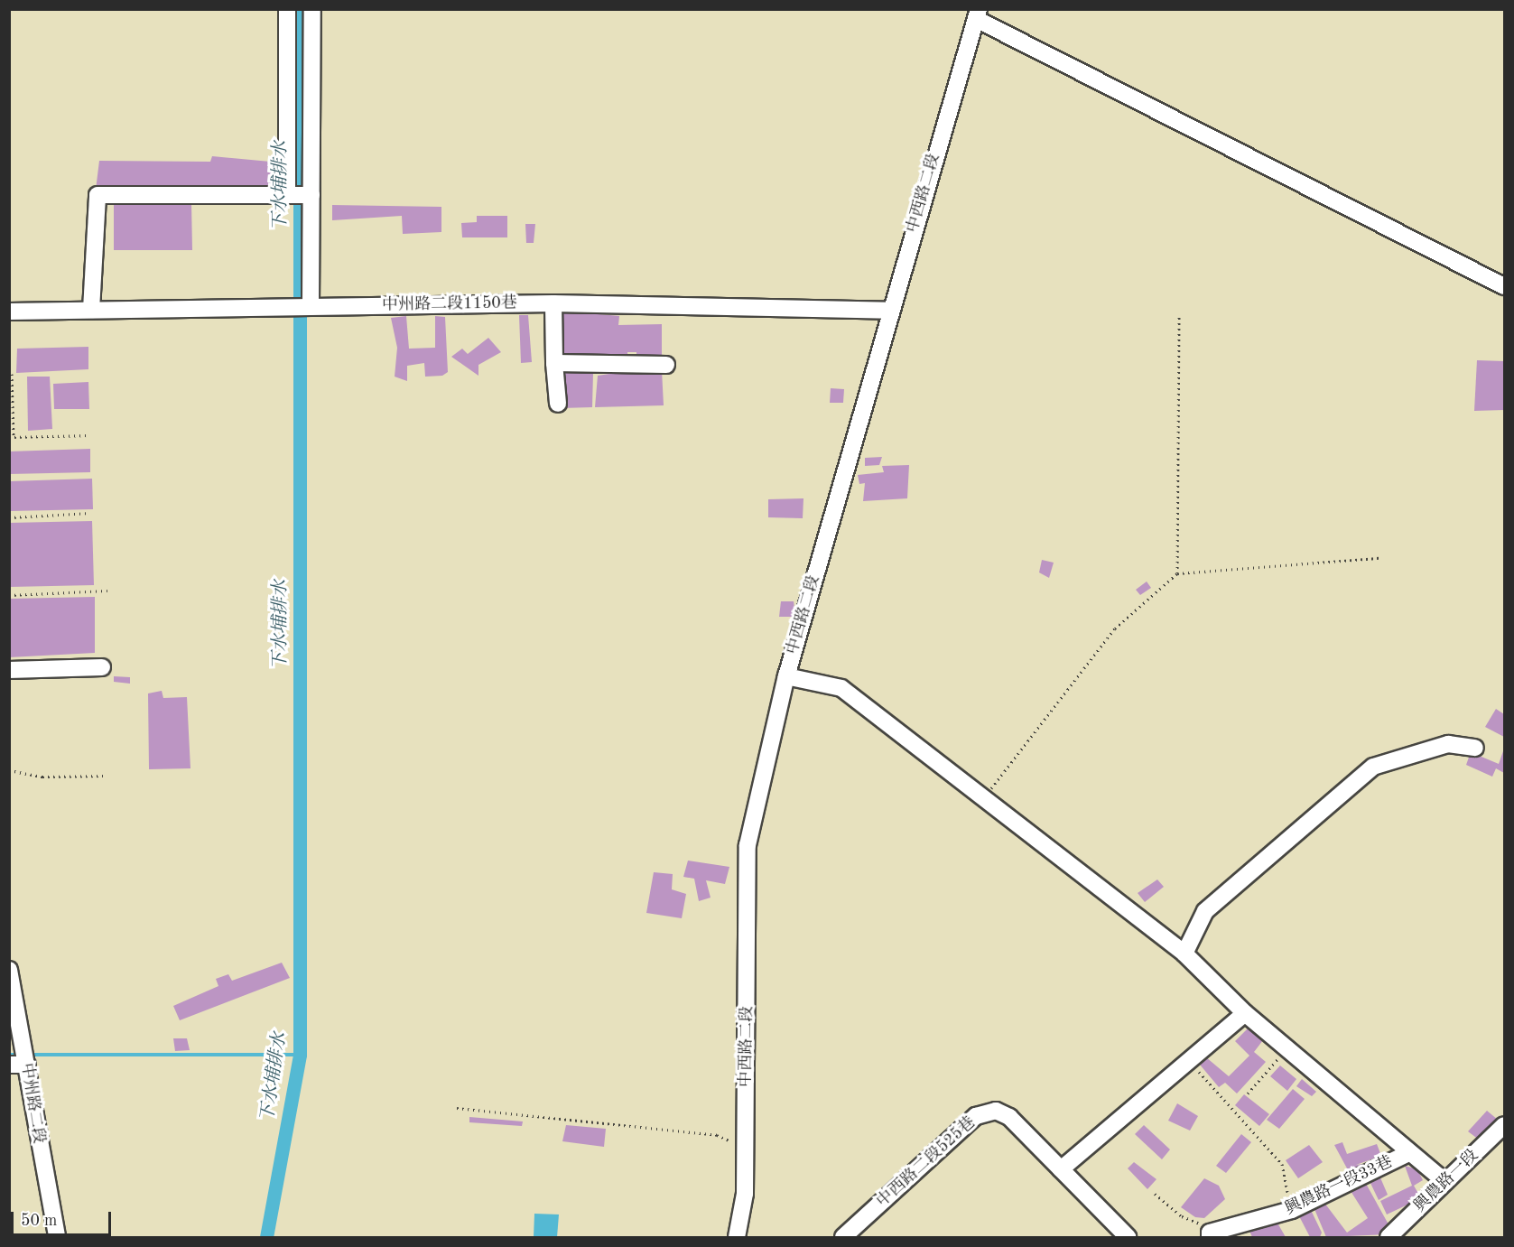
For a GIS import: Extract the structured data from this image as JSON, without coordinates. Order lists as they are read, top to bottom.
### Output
{
  "streets": {
    "street": [
      "中西路二段",
      "中州路二段1150巷",
      "中州路二段",
      "中西路二段525巷",
      "興農路一段",
      "興農路一段33巷"
    ]
  },
  "crossings": [
    ["中西路二段", "中州路二段1150巷"]
  ],
  "water": ["下水埔排水"],
  "scale_bar": "50 m"
}
